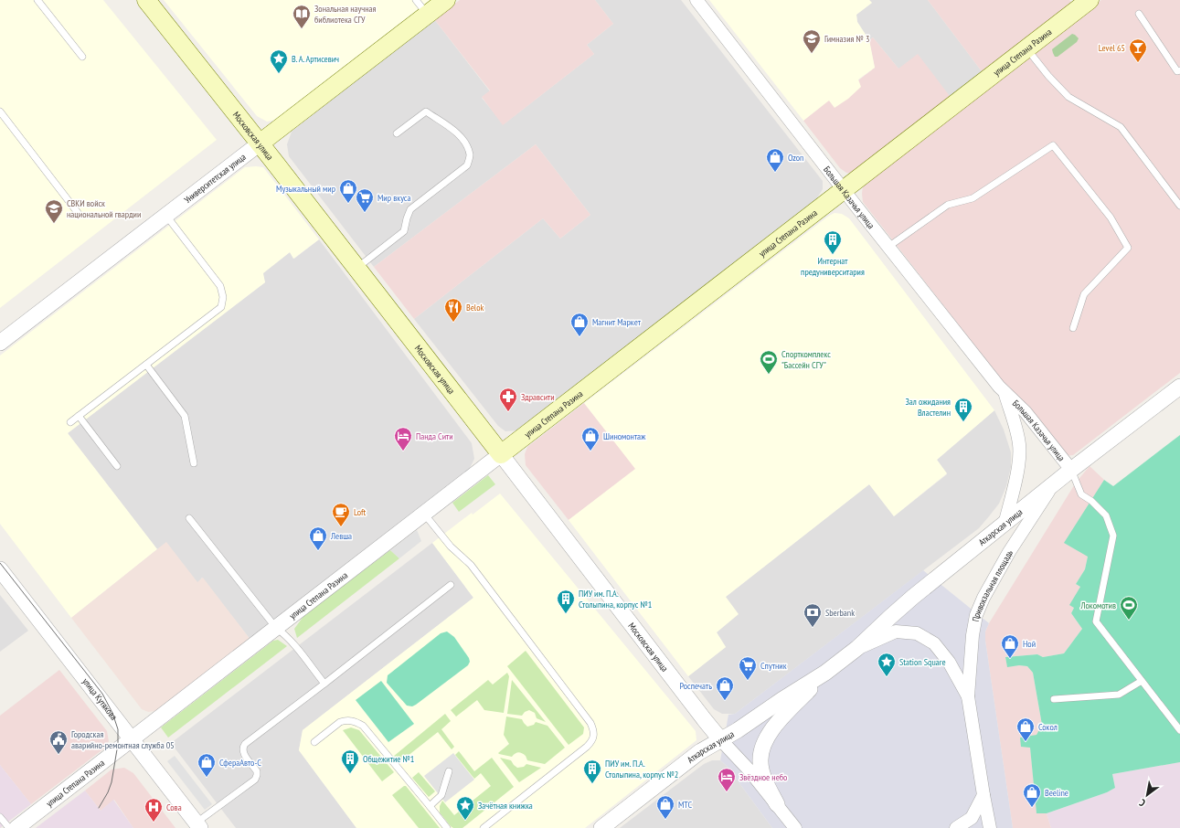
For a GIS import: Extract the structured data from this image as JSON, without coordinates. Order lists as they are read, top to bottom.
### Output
{
  "streets": {
    "main road": ["улица Степана Разина", "Московская улица", "Университетская улица"],
    "street": [
      "Большая Казачья улица",
      "Аткарская улица",
      "Привокзальная площадь",
      "улица Кутякова"
    ]
  },
  "crossings": [
    ["улица Степана Разина", "Московская улица"],
    ["улица Степана Разина", "Большая Казачья улица"],
    ["улица Степана Разина", "улица Кутякова"],
    ["Московская улица", "Университетская улица"],
    ["Московская улица", "Аткарская улица"],
    ["Большая Казачья улица", "Аткарская улица"],
    ["Аткарская улица", "Привокзальная площадь"]
  ],
  "places": {
    "library": ["Зональная научная библиотека СГУ"],
    "school or university": ["Гимназия № 3", "СВКИ войск национальной гвардии"],
    "bar": ["Level 65"],
    "place": ["В. А. Артисевич", "Station Square", "Зачётная книжка"],
    "shop": [
      "Ozon",
      "Музыкальный мир",
      "Магнит Маркет",
      "Шиномонтаж",
      "Левша",
      "Ной",
      "Роспечать",
      "Сокол",
      "СфераАвто-С",
      "Beeline",
      "МТС"
    ],
    "supermarket": ["Мир вкуса", "Спутник"],
    "building": [
      "Интернат предуниверситария",
      "Зал ожидания Властелин",
      "ПИУ им. П.А. Столыпина, корпус №1",
      "Общежитие №1",
      "ПИУ им. П.А. Столыпина, корпус №2"
    ],
    "restaurant": ["Belok"],
    "sports": ["Спорткомплекс \"Бассейн СГУ\"", "Локомотив"],
    "pharmacy": ["Здравсити"],
    "hotel": ["Панда Сити", "Звёздное небо"],
    "cafe": ["Loft"],
    "bank": ["Sberbank"],
    "public building": ["Городская аварийно-ремонтная служба 05"],
    "hospital": ["Сова"]
  },
  "north": "bottom left"
}
